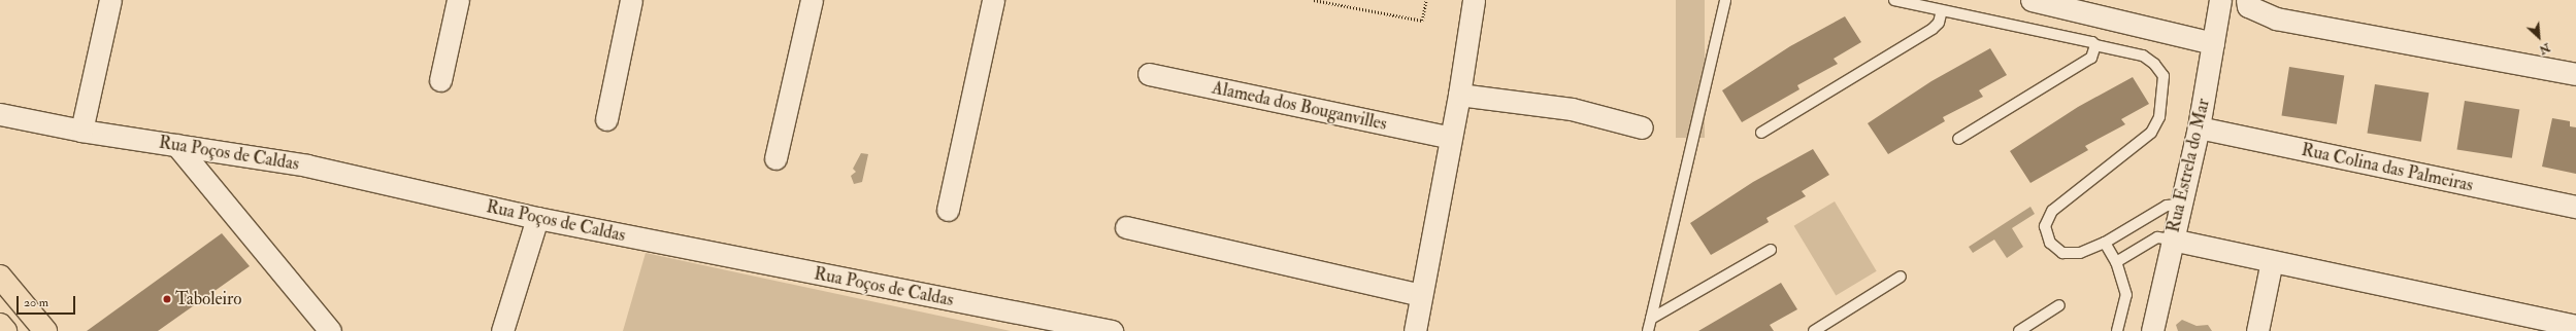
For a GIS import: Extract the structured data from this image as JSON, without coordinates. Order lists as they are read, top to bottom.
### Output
{
  "streets": {
    "street": [
      "Alameda dos Bouganvilles",
      "Rua Poços de Caldas",
      "Rua Estrela do Mar",
      "Rua Colina das Palmeiras"
    ]
  },
  "crossings": [
    ["Rua Estrela do Mar", "Rua Colina das Palmeiras"]
  ],
  "places": ["Taboleiro"],
  "scale_bar": "20 m",
  "north": "bottom right"
}
